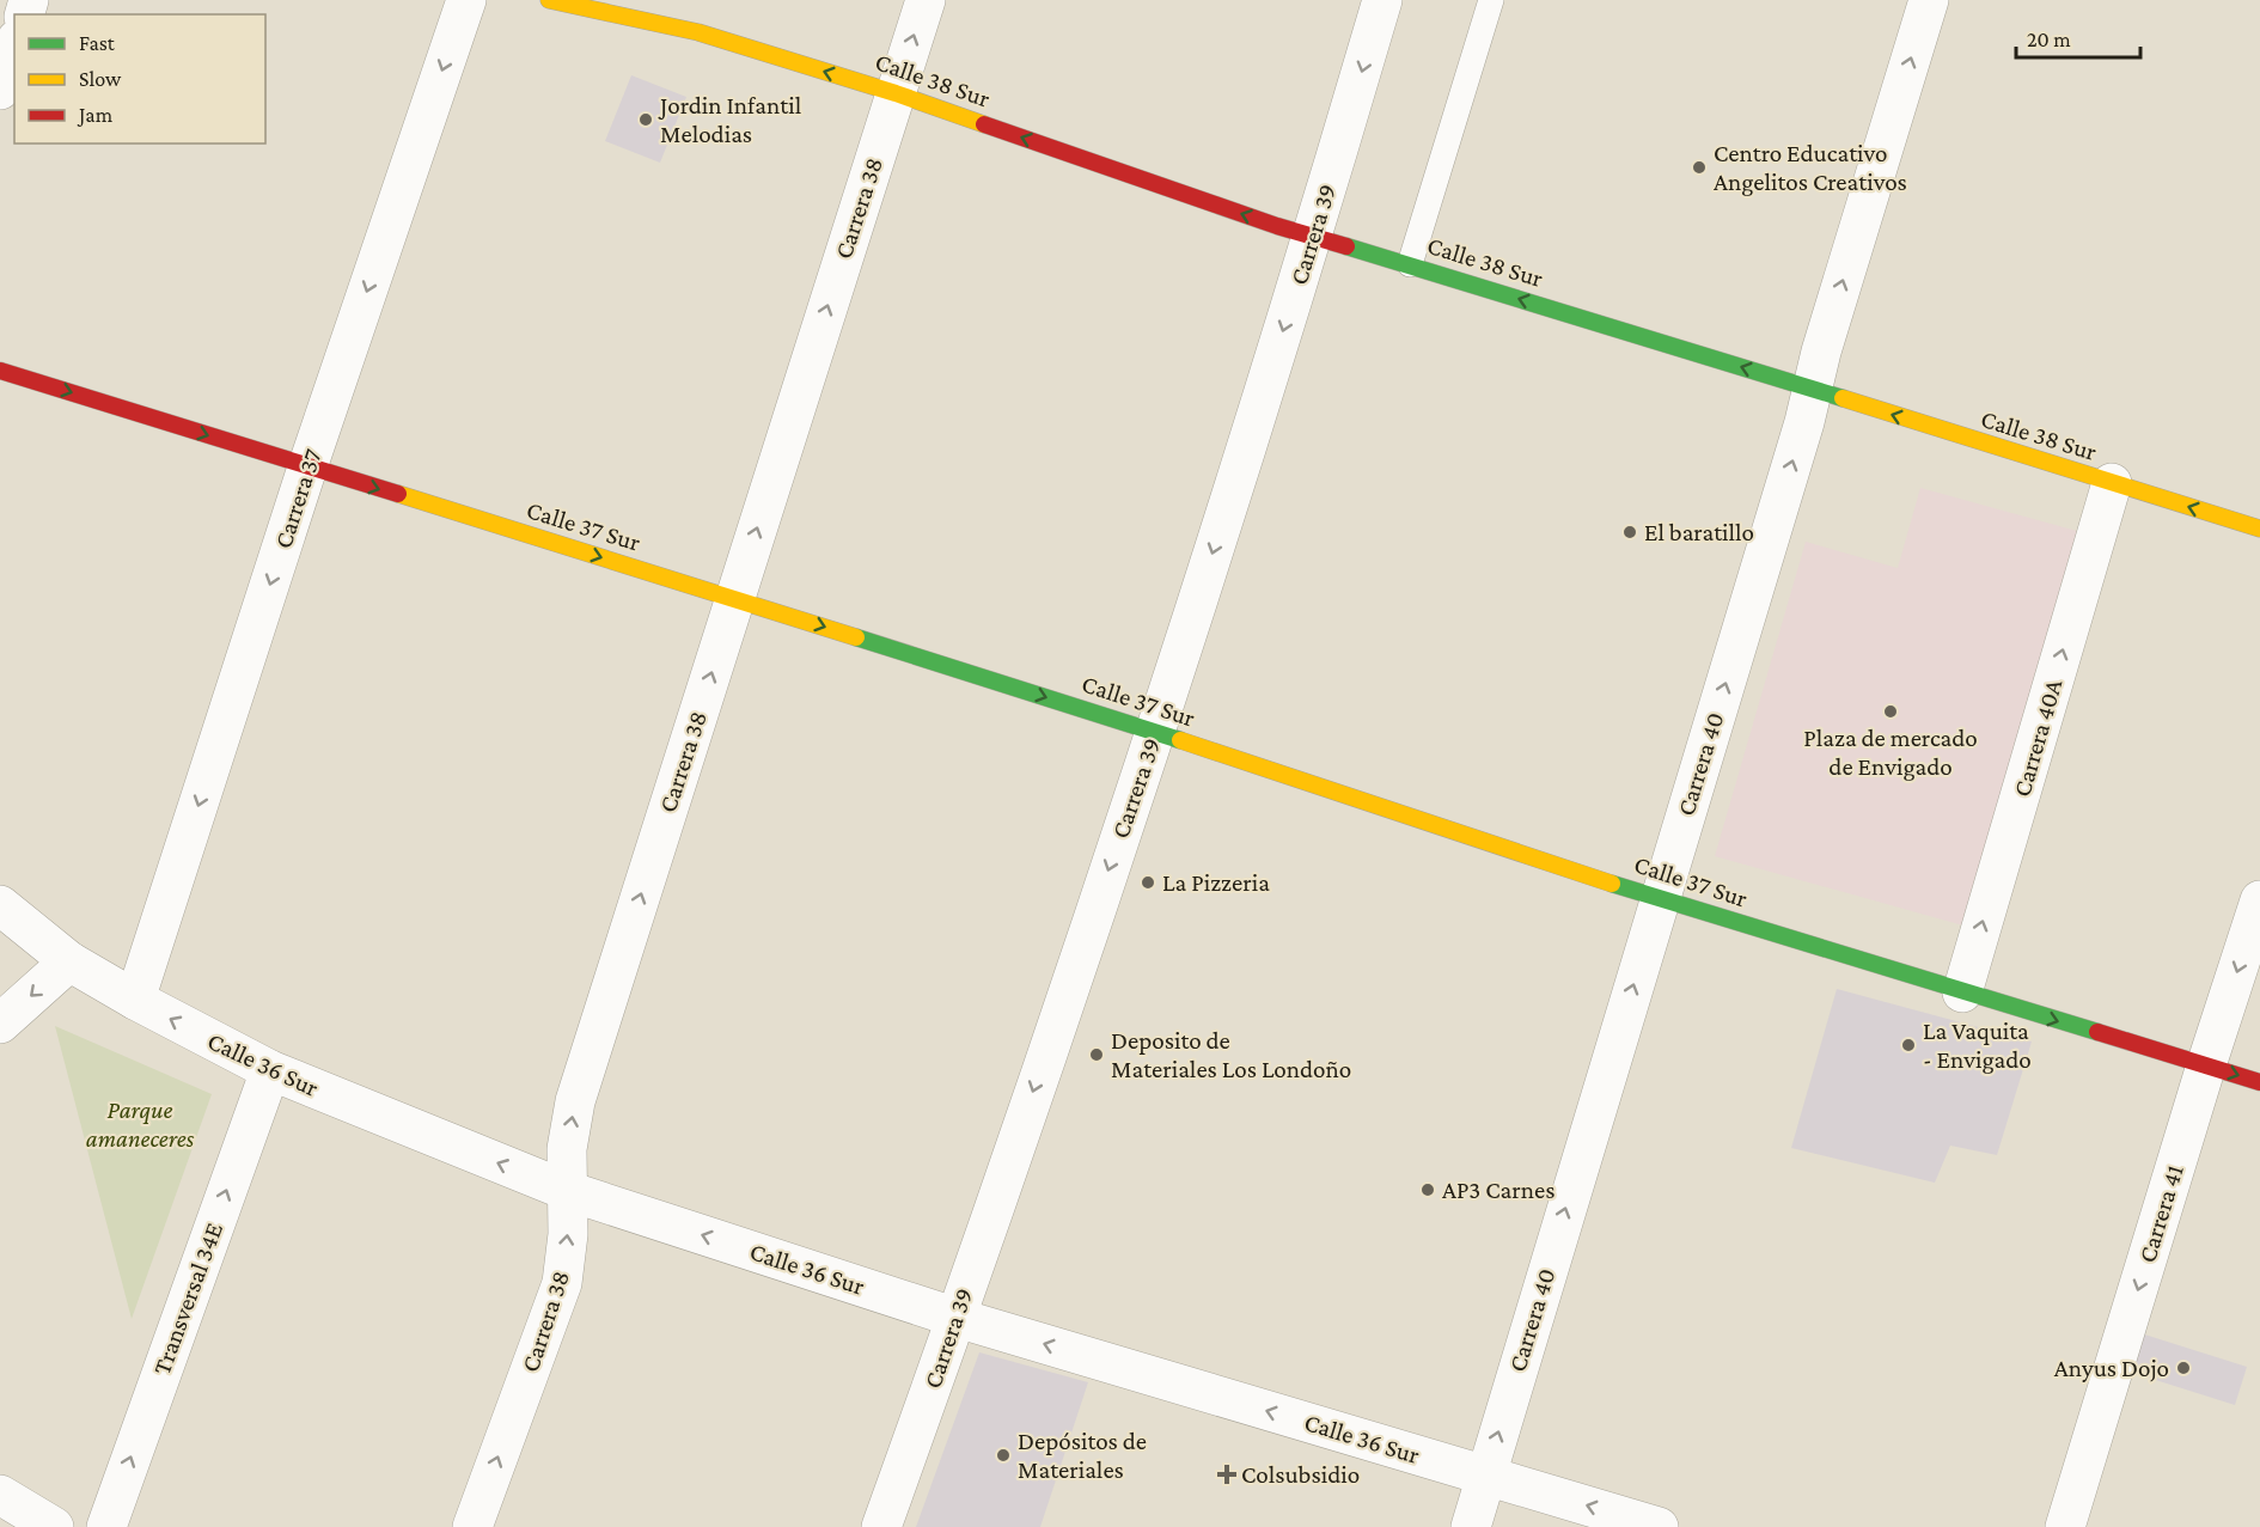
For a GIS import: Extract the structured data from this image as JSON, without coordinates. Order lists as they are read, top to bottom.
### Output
{
  "streets": {
    "main road": ["Calle 38 Sur", "Calle 37 Sur"],
    "street": [
      "Carrera 38",
      "Carrera 39",
      "Carrera 37",
      "Carrera 40A",
      "Carrera 40",
      "Calle 36 Sur",
      "Carrera 41",
      "Transversal 34E"
    ]
  },
  "crossings": [
    ["Calle 38 Sur", "Carrera 38"],
    ["Calle 38 Sur", "Carrera 39"],
    ["Calle 38 Sur", "Carrera 40A"],
    ["Calle 38 Sur", "Carrera 40"],
    ["Carrera 38", "Calle 37 Sur"],
    ["Carrera 38", "Calle 36 Sur"],
    ["Carrera 39", "Calle 37 Sur"],
    ["Carrera 39", "Calle 36 Sur"],
    ["Carrera 37", "Calle 37 Sur"],
    ["Carrera 37", "Calle 36 Sur"],
    ["Calle 37 Sur", "Carrera 40A"],
    ["Calle 37 Sur", "Carrera 40"],
    ["Calle 37 Sur", "Carrera 41"],
    ["Carrera 40", "Calle 36 Sur"],
    ["Calle 36 Sur", "Transversal 34E"]
  ],
  "one_way": [
    "Calle 38 Sur",
    "Carrera 38",
    "Carrera 39",
    "Carrera 37",
    "Calle 37 Sur",
    "Carrera 40A",
    "Carrera 40",
    "Calle 36 Sur",
    "Carrera 41",
    "Transversal 34E"
  ],
  "parks": ["Parque amaneceres"],
  "places": {
    "other": [
      "Jordin Infantil Melodias",
      "Centro Educativo Angelitos Creativos",
      "El baratillo",
      "Plaza de mercado de Envigado",
      "La Pizzeria",
      "La Vaquita - Envigado",
      "Deposito de Materiales Los Londoño",
      "AP3 Carnes",
      "Anyus Dojo",
      "Depósitos de Materiales"
    ],
    "health": ["Colsubsidio"]
  },
  "legend": ["Fast", "Slow", "Jam"],
  "scale_bar": "20 m"
}
